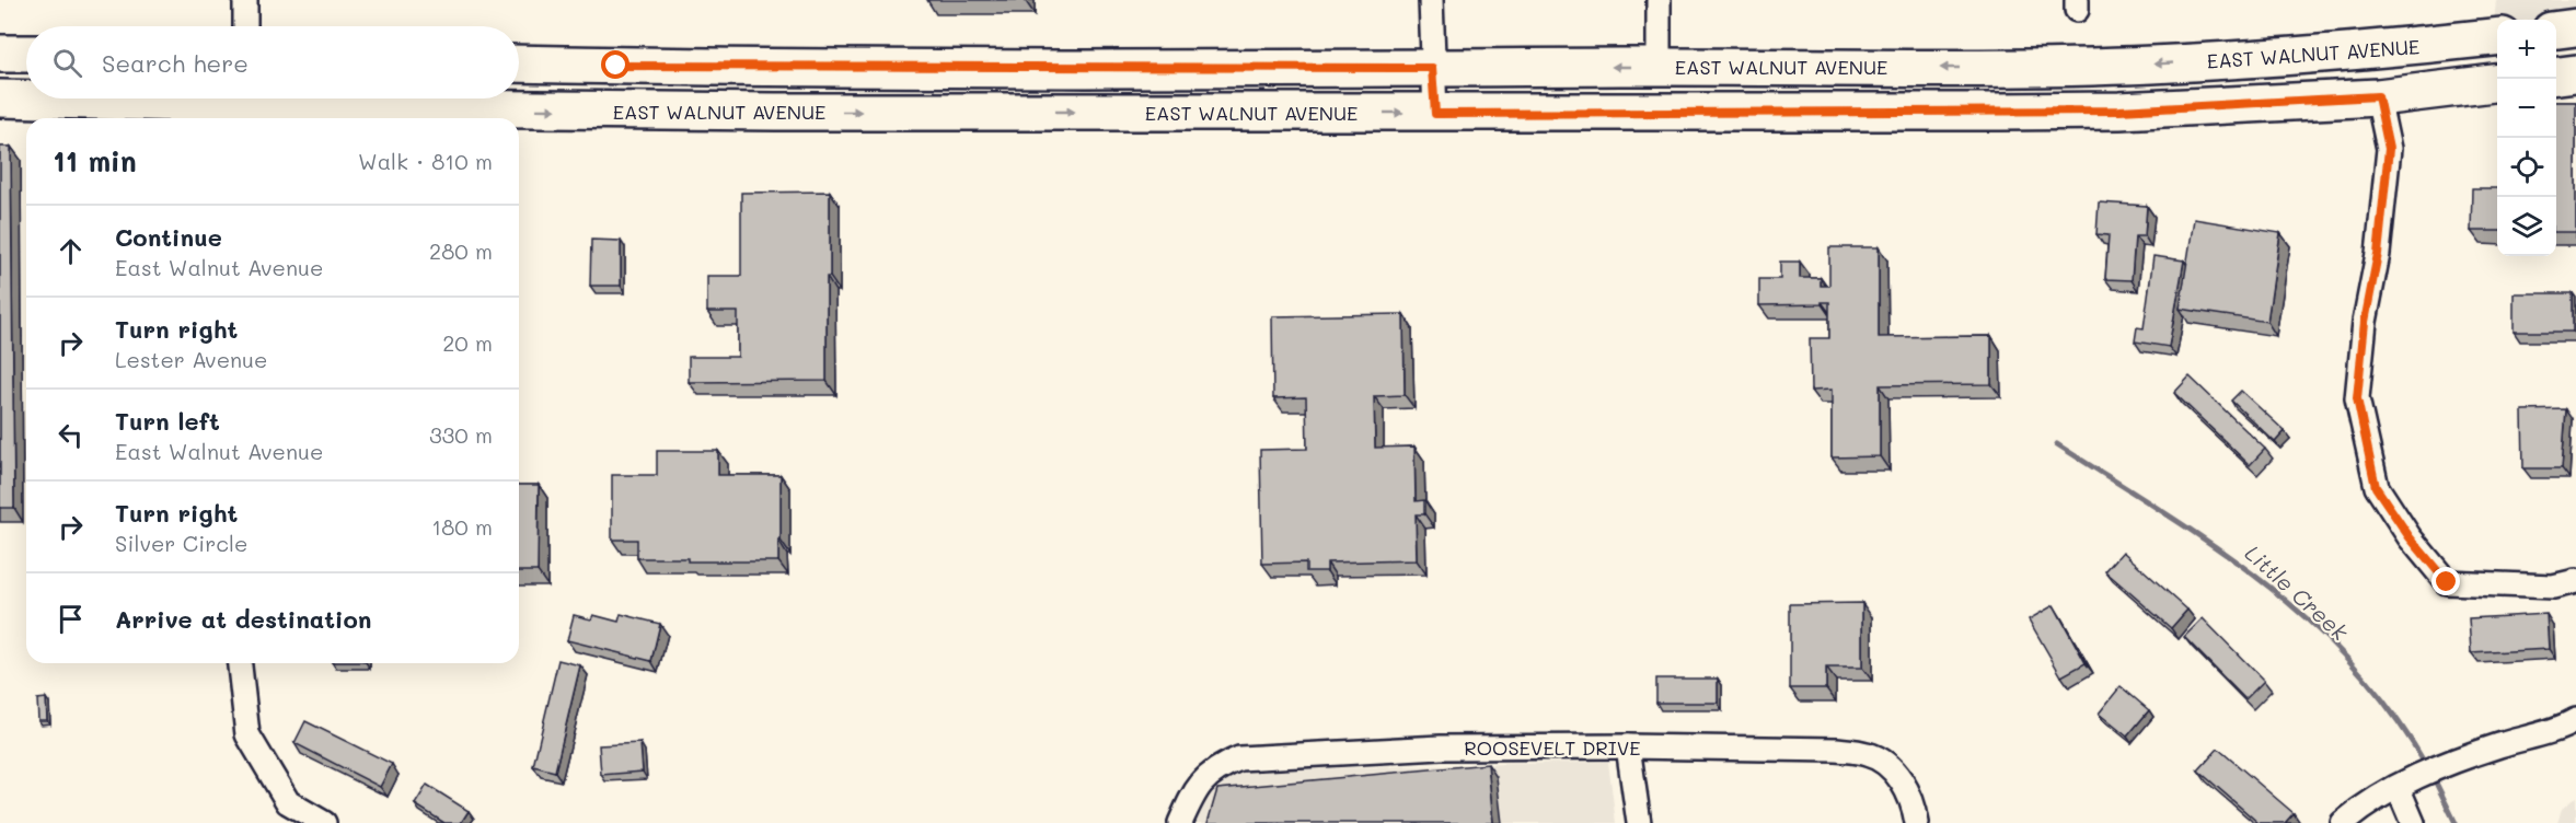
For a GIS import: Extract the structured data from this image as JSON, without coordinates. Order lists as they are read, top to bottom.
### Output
{
  "streets": {
    "main road": ["EAST WALNUT AVENUE"],
    "street": ["ROOSEVELT DRIVE"]
  },
  "water": ["Little Creek"],
  "page": {
    "map_buttons": ["+", "−"],
    "search": "Search here",
    "heading": ["11 min", "Walk · 810 m"],
    "list": [
      ["Continue", "East Walnut Avenue", "280 m"],
      ["Turn right", "Lester Avenue", "20 m"],
      ["Turn left", "East Walnut Avenue", "330 m"],
      ["Turn right", "Silver Circle", "180 m"],
      "Arrive at destination"
    ]
  }
}
